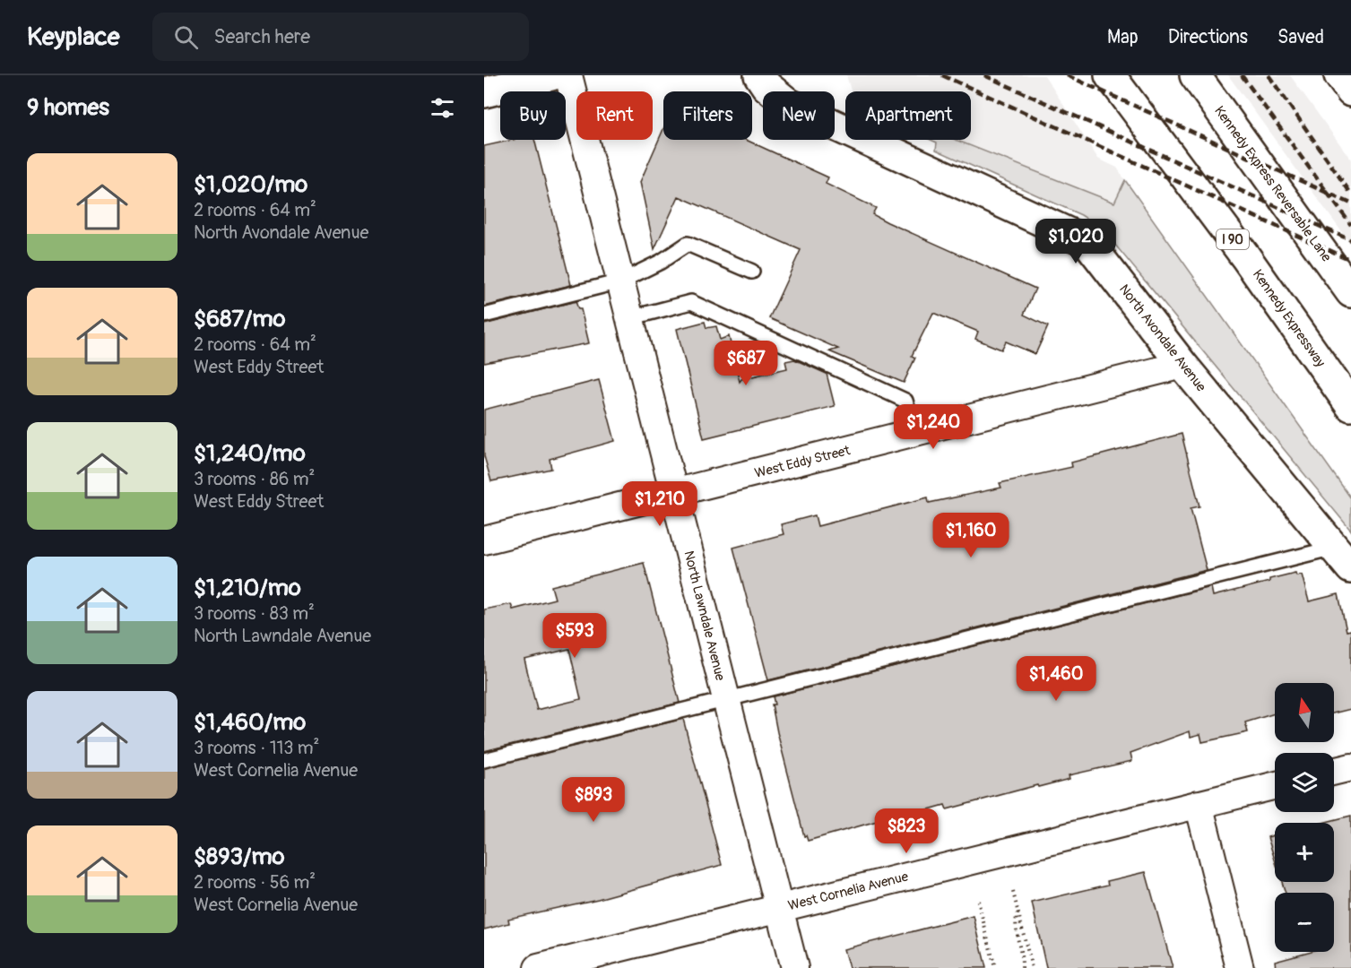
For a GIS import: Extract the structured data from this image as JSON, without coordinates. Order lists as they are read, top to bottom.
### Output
{
  "streets": {
    "main road": [
      "Kennedy Express Reversable Lane",
      "I 90",
      "Kennedy Expressway",
      "North Avondale Avenue"
    ],
    "street": ["West Eddy Street", "North Lawndale Avenue", "West Cornelia Avenue"]
  },
  "crossings": [
    ["North Avondale Avenue", "West Eddy Street"],
    ["West Eddy Street", "North Lawndale Avenue"],
    ["North Lawndale Avenue", "West Cornelia Avenue"]
  ],
  "north": "top",
  "page": {
    "header": "Keyplace",
    "search": "Search here",
    "nav": ["Map", "Directions", "Saved"],
    "heading": "9 homes",
    "chip": [
      "Buy",
      "Rent",
      "Filters",
      "New",
      "Apartment"
    ],
    "list": [
      {
        "name": "$1,020/mo",
        "note": "2 rooms · 64 m² · North Avondale Avenue"
      },
      {
        "name": "$687/mo",
        "note": "2 rooms · 64 m² · West Eddy Street"
      },
      {
        "name": "$1,240/mo",
        "note": "3 rooms · 86 m² · West Eddy Street"
      },
      {
        "name": "$1,210/mo",
        "note": "3 rooms · 83 m² · North Lawndale Avenue"
      },
      {
        "name": "$1,460/mo",
        "note": "3 rooms · 113 m² · West Cornelia Avenue"
      },
      {
        "name": "$893/mo",
        "note": "2 rooms · 56 m² · West Cornelia Avenue"
      }
    ],
    "price": [
      "$1,020",
      "$687",
      "$1,240",
      "$1,210",
      "$1,160",
      "$593",
      "$1,460",
      "$893",
      "$823"
    ],
    "map_buttons": ["+", "−"]
  }
}
